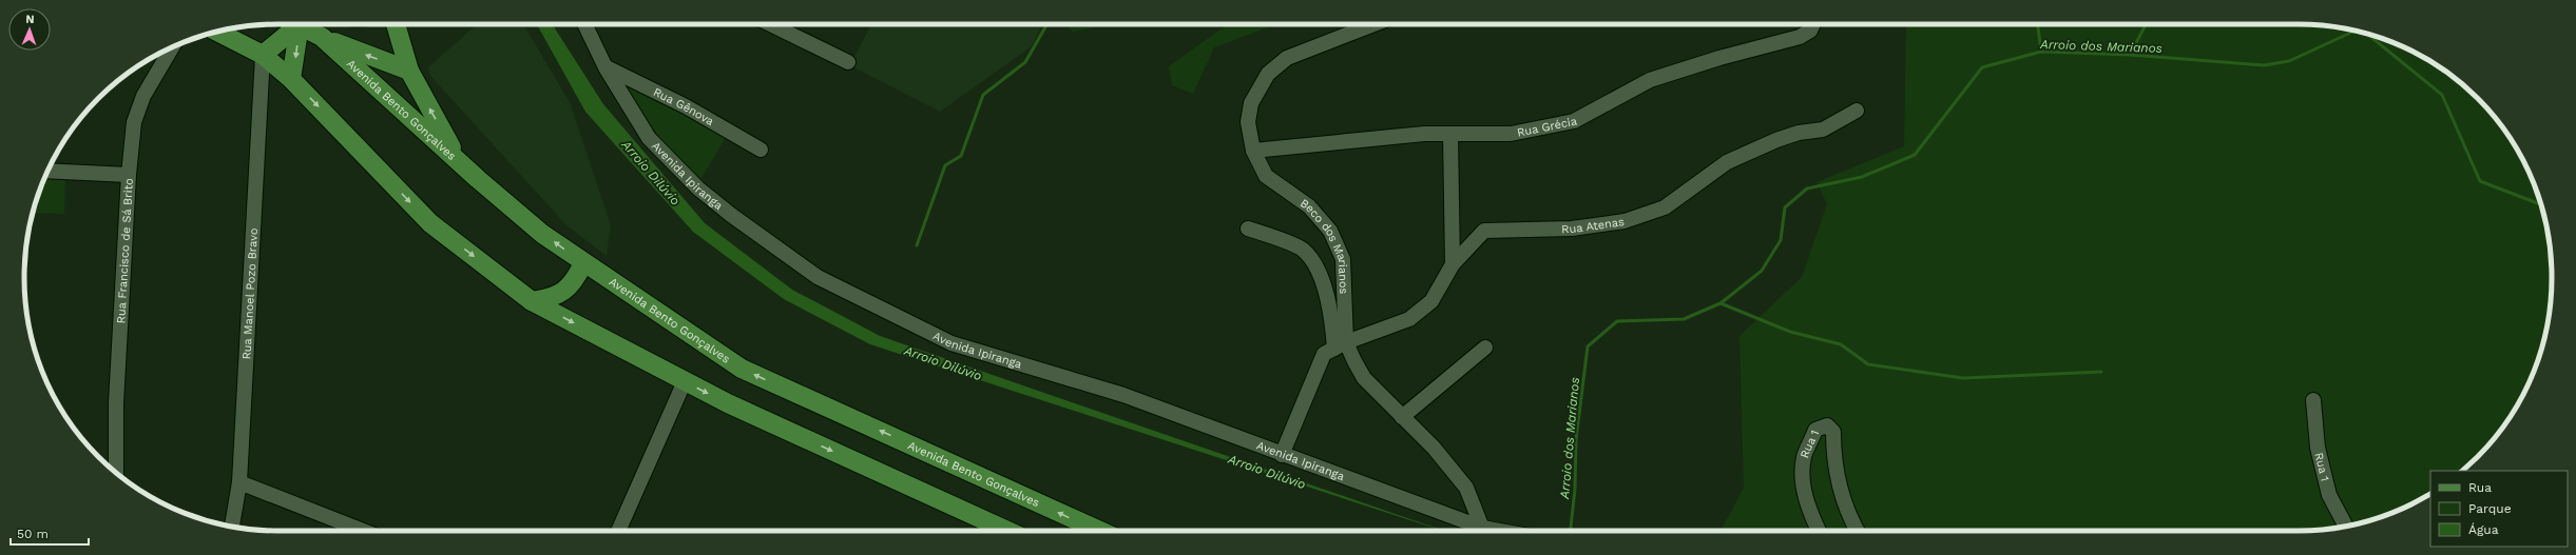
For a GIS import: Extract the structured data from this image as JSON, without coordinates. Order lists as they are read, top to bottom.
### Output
{
  "streets": {
    "main road": ["Avenida Bento Gonçalves"],
    "street": [
      "Rua Gênova",
      "Rua Grécia",
      "Avenida Ipiranga",
      "Rua Atenas",
      "Beco dos Marianos",
      "Rua Francisco de Sá Brito",
      "Rua Manoel Pozo Bravo",
      "Rua 1"
    ]
  },
  "crossings": [
    ["Rua Gênova", "Avenida Ipiranga"],
    ["Rua Grécia", "Beco dos Marianos"],
    ["Rua Atenas", "Beco dos Marianos"]
  ],
  "water": ["Arroio dos Marianos", "Arroio Dilúvio"],
  "legend": ["Rua", "Parque", "Água"],
  "scale_bar": "50 m",
  "north": "top"
}
